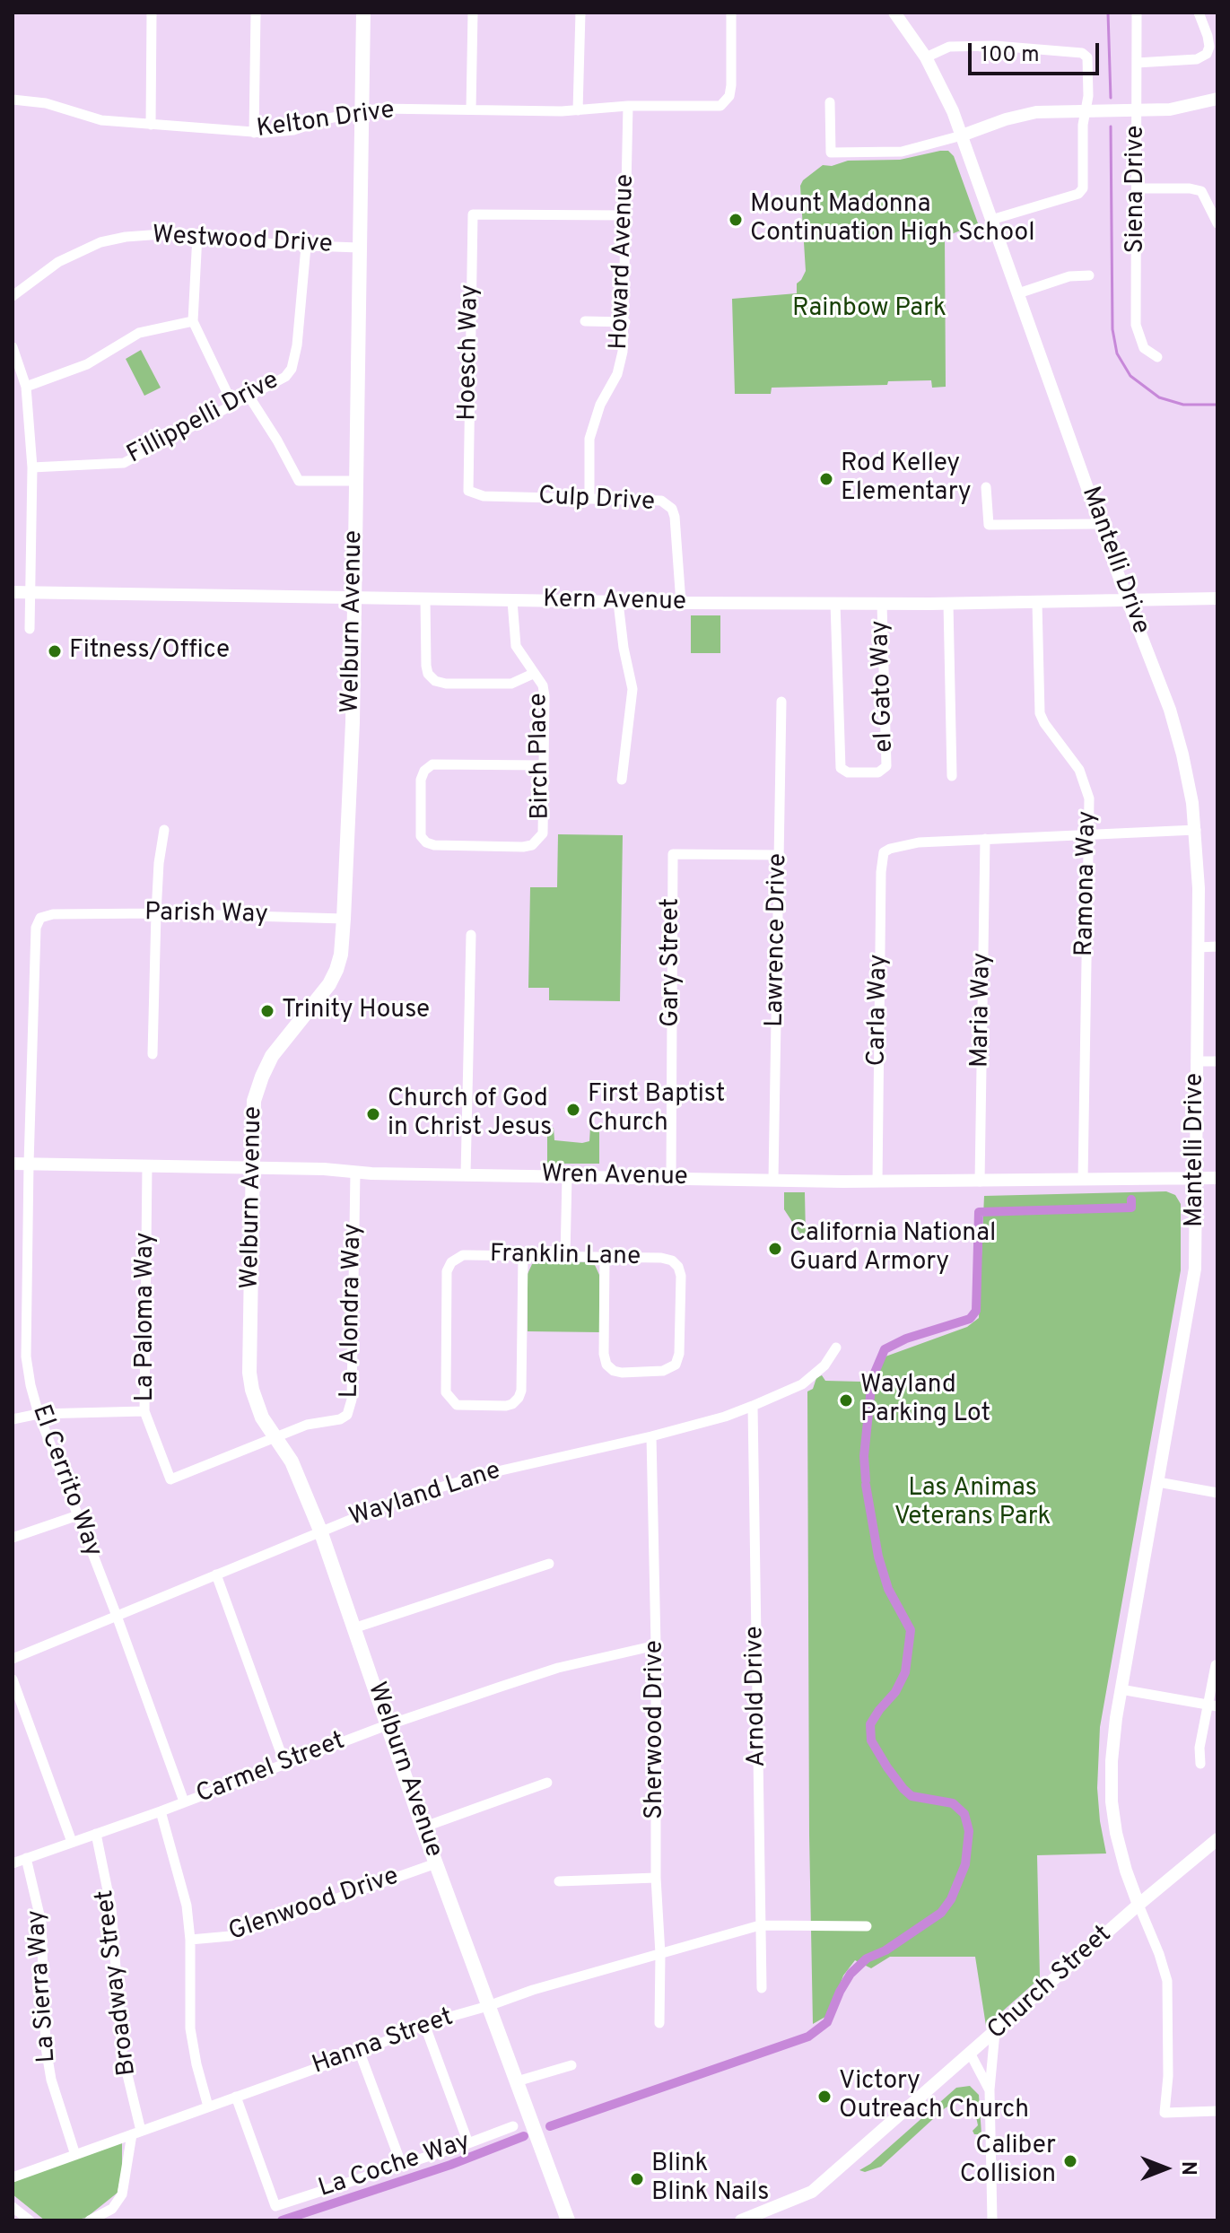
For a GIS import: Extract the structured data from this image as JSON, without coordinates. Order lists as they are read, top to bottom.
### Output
{
  "streets": {
    "main road": ["Welburn Avenue"],
    "street": [
      "Kelton Drive",
      "Siena Drive",
      "Westwood Drive",
      "Howard Avenue",
      "Hoesch Way",
      "Fillippelli Drive",
      "Culp Drive",
      "Mantelli Drive",
      "Kern Avenue",
      "el Gato Way",
      "Birch Place",
      "Ramona Way",
      "Parish Way",
      "Lawrence Drive",
      "Gary Street",
      "Carla Way",
      "Maria Way",
      "Wren Avenue",
      "Franklin Lane",
      "La Alondra Way",
      "La Paloma Way",
      "El Cerrito Way",
      "Wayland Lane",
      "Arnold Drive",
      "Sherwood Drive",
      "Carmel Street",
      "Glenwood Drive",
      "Broadway Street",
      "Church Street",
      "La Sierra Way",
      "Hanna Street",
      "La Coche Way"
    ]
  },
  "crossings": [
    ["Kelton Drive", "Howard Avenue"],
    ["Kelton Drive", "Welburn Avenue"],
    ["Westwood Drive", "Fillippelli Drive"],
    ["Westwood Drive", "Welburn Avenue"],
    ["Howard Avenue", "Hoesch Way"],
    ["Howard Avenue", "Culp Drive"],
    ["Hoesch Way", "Culp Drive"],
    ["Culp Drive", "Kern Avenue"],
    ["Mantelli Drive", "Kern Avenue"],
    ["Mantelli Drive", "Wren Avenue"],
    ["Mantelli Drive", "Church Street"],
    ["Kern Avenue", "Welburn Avenue"],
    ["Kern Avenue", "el Gato Way"],
    ["Kern Avenue", "Birch Place"],
    ["Kern Avenue", "Ramona Way"],
    ["Welburn Avenue", "Parish Way"],
    ["Welburn Avenue", "Wren Avenue"],
    ["Welburn Avenue", "La Alondra Way"],
    ["Welburn Avenue", "La Paloma Way"],
    ["Welburn Avenue", "Wayland Lane"],
    ["Welburn Avenue", "Carmel Street"],
    ["Welburn Avenue", "Glenwood Drive"],
    ["Welburn Avenue", "Hanna Street"],
    ["Ramona Way", "Wren Avenue"],
    ["Parish Way", "El Cerrito Way"],
    ["Lawrence Drive", "Gary Street"],
    ["Lawrence Drive", "Wren Avenue"],
    ["Gary Street", "Wren Avenue"],
    ["Carla Way", "Maria Way"],
    ["Carla Way", "Wren Avenue"],
    ["Maria Way", "Wren Avenue"],
    ["Wren Avenue", "La Alondra Way"],
    ["Wren Avenue", "La Paloma Way"],
    ["Wren Avenue", "El Cerrito Way"],
    ["La Alondra Way", "La Paloma Way"],
    ["El Cerrito Way", "Wayland Lane"],
    ["El Cerrito Way", "Carmel Street"],
    ["Wayland Lane", "Arnold Drive"],
    ["Wayland Lane", "Sherwood Drive"],
    ["Arnold Drive", "Hanna Street"],
    ["Sherwood Drive", "Carmel Street"],
    ["Sherwood Drive", "Hanna Street"],
    ["Carmel Street", "Broadway Street"],
    ["Carmel Street", "La Sierra Way"],
    ["Broadway Street", "Hanna Street"],
    ["La Sierra Way", "Hanna Street"],
    ["Hanna Street", "La Coche Way"]
  ],
  "parks": ["Rainbow Park", "Las Animas Veterans Park"],
  "places": [
    "Mount Madonna Continuation High School",
    "Rod Kelley Elementary",
    "Fitness/Office",
    "Trinity House",
    "First Baptist Church",
    "Church of God in Christ Jesus",
    "California National Guard Armory",
    "Wayland Parking Lot",
    "Victory Outreach Church",
    "Caliber Collision",
    "Blink Blink Nails"
  ],
  "scale_bar": "100 m",
  "north": "right"
}
